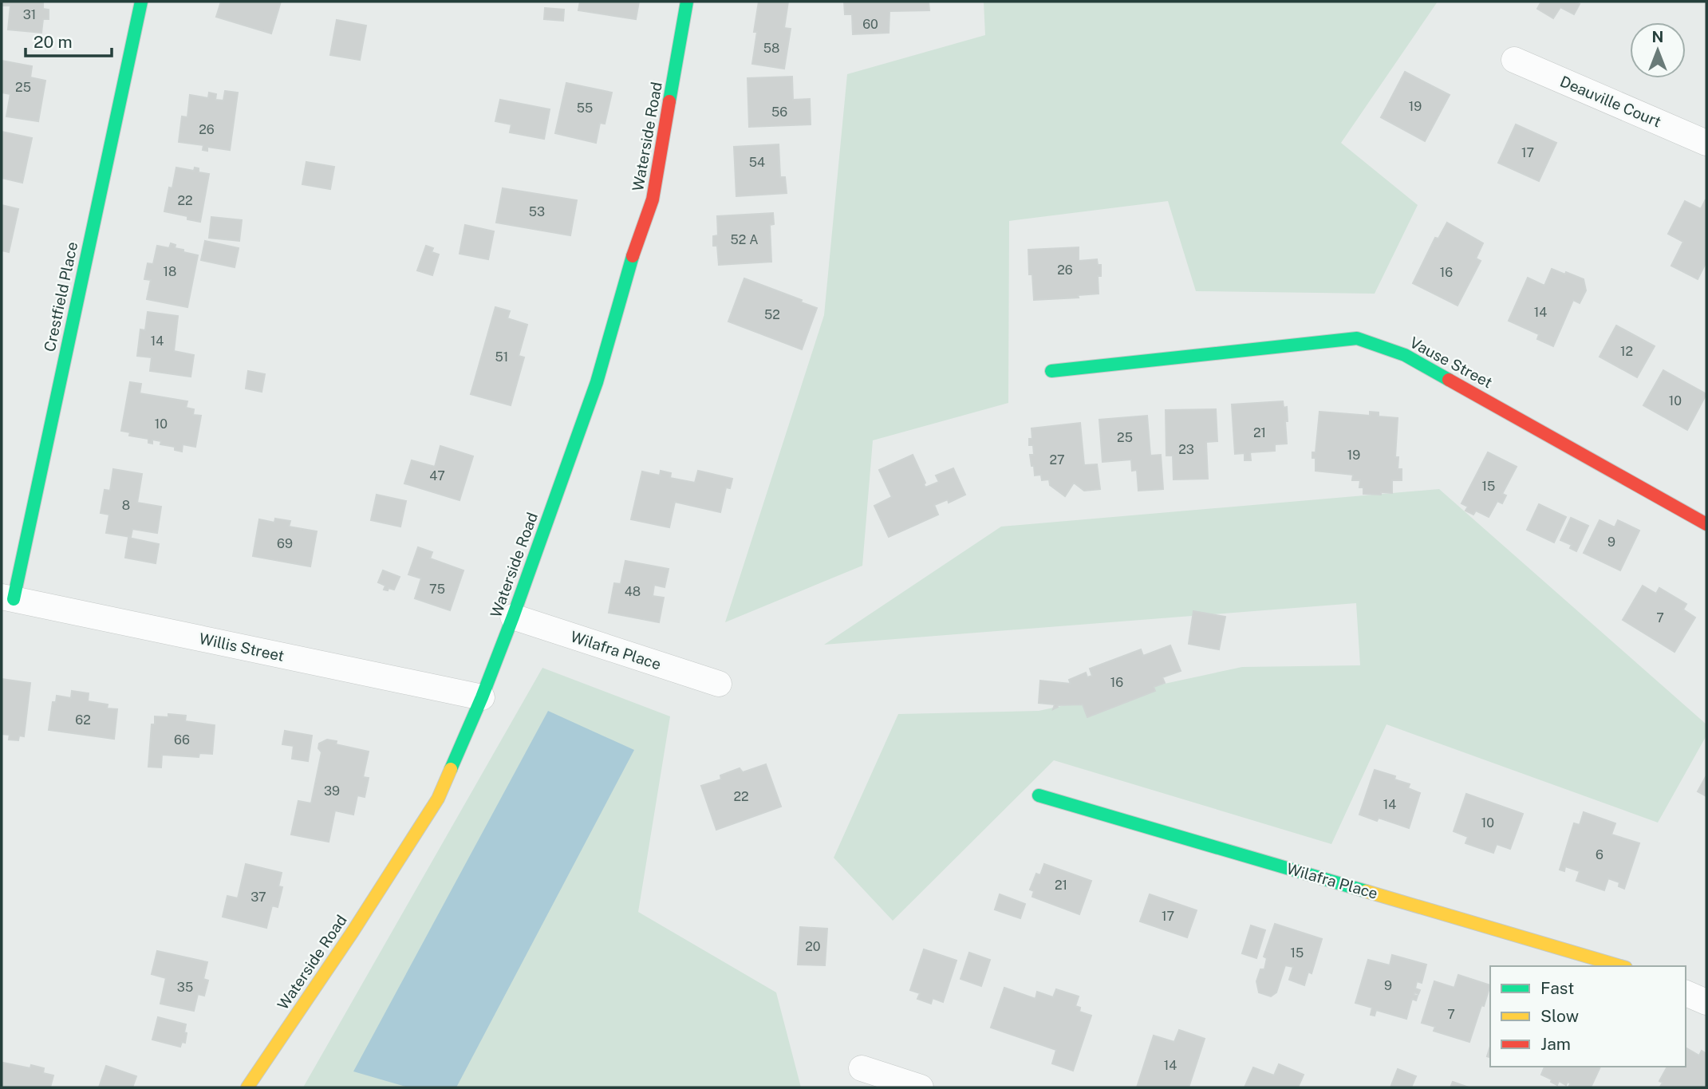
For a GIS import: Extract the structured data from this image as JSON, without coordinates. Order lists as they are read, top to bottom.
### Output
{
  "streets": {
    "street": [
      "Deauville Court",
      "Waterside Road",
      "Crestfield Place",
      "Vause Street",
      "Willis Street",
      "Wilafra Place"
    ]
  },
  "crossings": [
    ["Waterside Road", "Willis Street"],
    ["Waterside Road", "Wilafra Place"],
    ["Crestfield Place", "Willis Street"]
  ],
  "house_numbers": [
    "31",
    "60",
    "58",
    "25",
    "19",
    "55",
    "56",
    "26",
    "17",
    "54",
    "22",
    "53",
    "52 A",
    "26",
    "18",
    "16",
    "14",
    "52",
    "14",
    "12",
    "51",
    "10",
    "10",
    "21",
    "25",
    "23",
    "19",
    "27",
    "47",
    "15",
    "8",
    "9",
    "69",
    "75",
    "48",
    "7",
    "16",
    "62",
    "66",
    "39",
    "22",
    "14",
    "10",
    "6",
    "21",
    "37",
    "17",
    "20",
    "15",
    "9",
    "35",
    "7",
    "14"
  ],
  "legend": ["Fast", "Slow", "Jam"],
  "scale_bar": "20 m",
  "north": "top"
}
